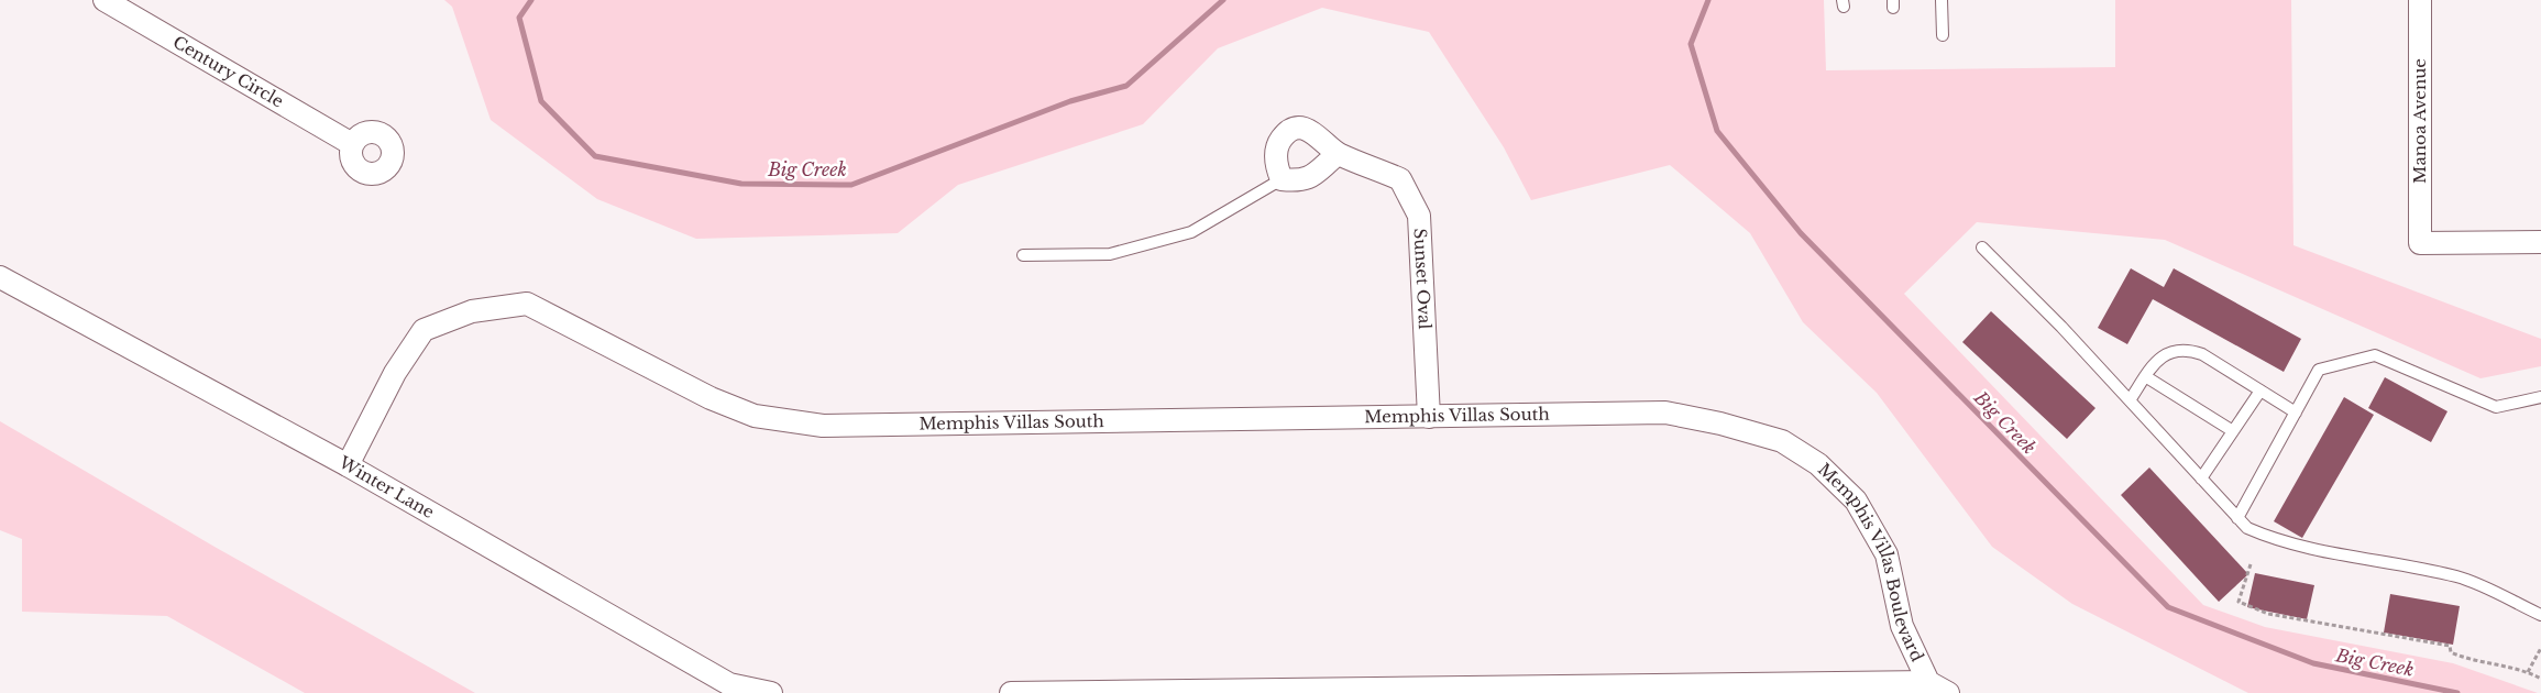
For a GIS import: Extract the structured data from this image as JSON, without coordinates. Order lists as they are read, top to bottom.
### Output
{
  "streets": {
    "street": [
      "Century Circle",
      "Manoa Avenue",
      "Sunset Oval",
      "Memphis Villas South",
      "Winter Lane",
      "Memphis Villas Boulevard"
    ]
  },
  "crossings": [
    ["Sunset Oval", "Memphis Villas South"],
    ["Memphis Villas South", "Winter Lane"],
    ["Memphis Villas South", "Memphis Villas Boulevard"]
  ],
  "water": ["Big Creek"]
}
